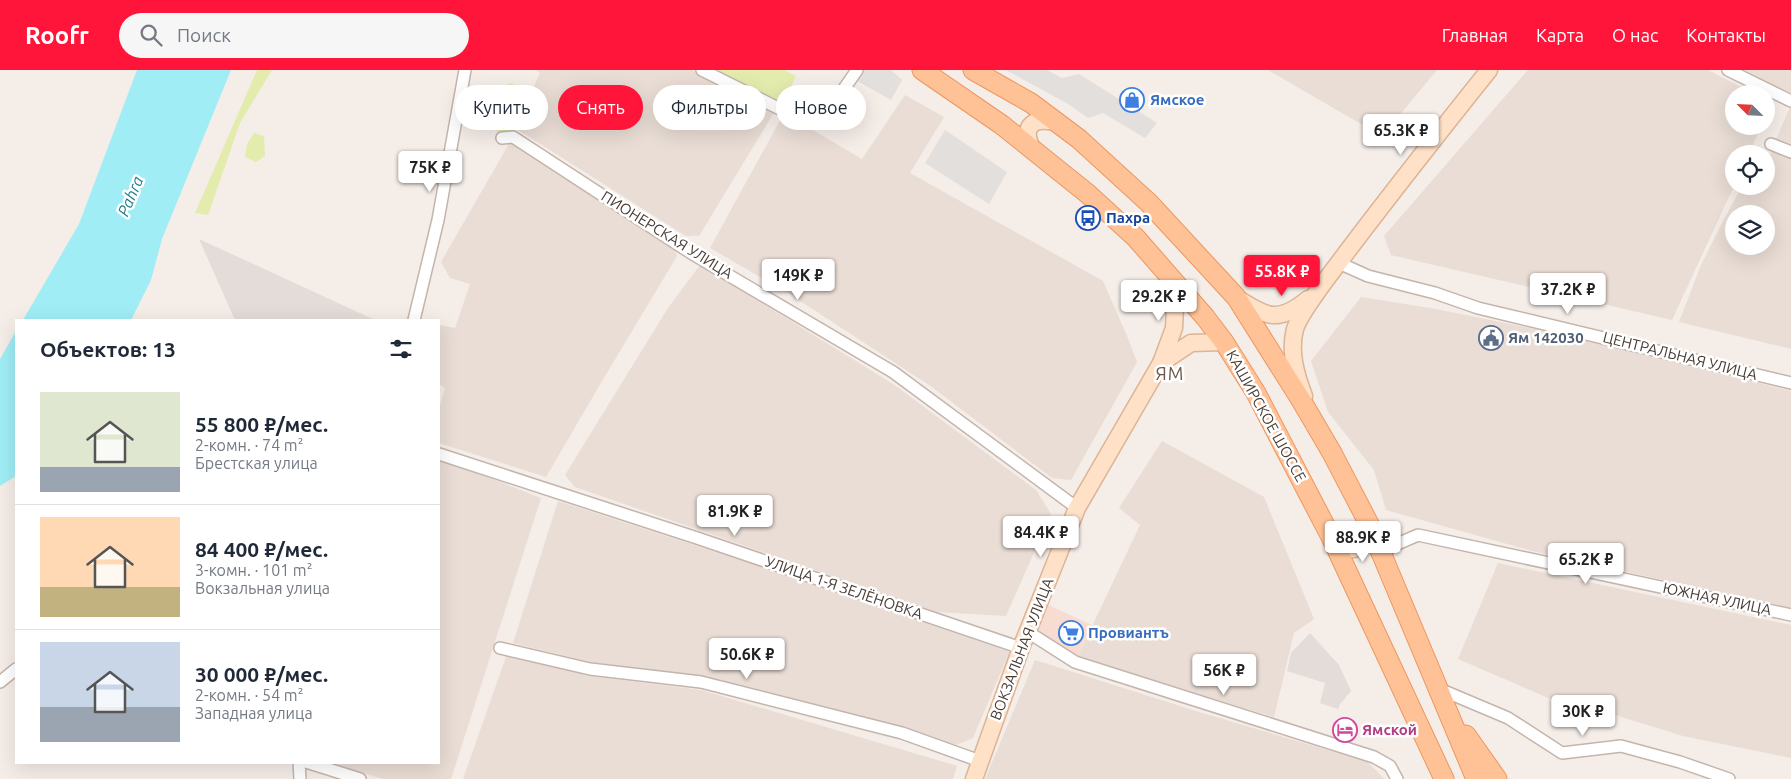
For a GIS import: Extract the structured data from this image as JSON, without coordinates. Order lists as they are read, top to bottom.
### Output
{
  "streets": {
    "main road": ["КАШИРСКОЕ ШОССЕ", "ВОКЗАЛЬНАЯ УЛИЦА"],
    "street": [
      "ПИОНЕРСКАЯ УЛИЦА",
      "ЦЕНТРАЛЬНАЯ УЛИЦА",
      "УЛИЦА 1-Я ЗЕЛЁНОВКА",
      "ЮЖНАЯ УЛИЦА"
    ]
  },
  "crossings": [
    ["ПИОНЕРСКАЯ УЛИЦА", "ВОКЗАЛЬНАЯ УЛИЦА"],
    ["КАШИРСКОЕ ШОССЕ", "ВОКЗАЛЬНАЯ УЛИЦА"],
    ["УЛИЦА 1-Я ЗЕЛЁНОВКА", "ВОКЗАЛЬНАЯ УЛИЦА"]
  ],
  "districts": ["ЯМ"],
  "water": ["Pahra"],
  "places": {
    "shop": ["Ямское"],
    "bus stop": ["Пахра"],
    "public building": ["Ям 142030"],
    "supermarket": ["Провиантъ"],
    "hotel": ["Ямской"]
  },
  "north": "top left",
  "page": {
    "header": "Roofr",
    "search": "Поиск",
    "nav": [
      "Главная",
      "Карта",
      "О нас",
      "Контакты"
    ],
    "chip": [
      "Купить",
      "Снять",
      "Фильтры",
      "Новое"
    ],
    "price": [
      "65.3K ₽",
      "75K ₽",
      "55.8K ₽",
      "149K ₽",
      "37.2K ₽",
      "29.2K ₽",
      "81.9K ₽",
      "84.4K ₽",
      "88.9K ₽",
      "65.2K ₽",
      "50.6K ₽",
      "56K ₽",
      "30K ₽"
    ],
    "heading": "Объектов: 13",
    "list": [
      {
        "name": "55 800 ₽/мес.",
        "note": "2-комн. · 74 m² · Брестская улица"
      },
      {
        "name": "84 400 ₽/мес.",
        "note": "3-комн. · 101 m² · Вокзальная улица"
      },
      {
        "name": "30 000 ₽/мес.",
        "note": "2-комн. · 54 m² · Западная улица"
      }
    ]
  }
}
